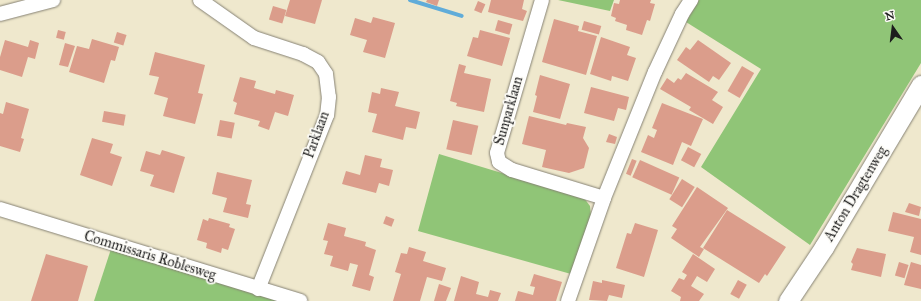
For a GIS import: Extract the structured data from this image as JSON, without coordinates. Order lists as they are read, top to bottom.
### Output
{
  "streets": {
    "main road": ["Anton Dragtenweg"],
    "street": ["Sunparklaan", "Parklaan", "Commissaris Roblesweg"]
  },
  "crossings": [
    ["Parklaan", "Commissaris Roblesweg"]
  ],
  "north": "top"
}
